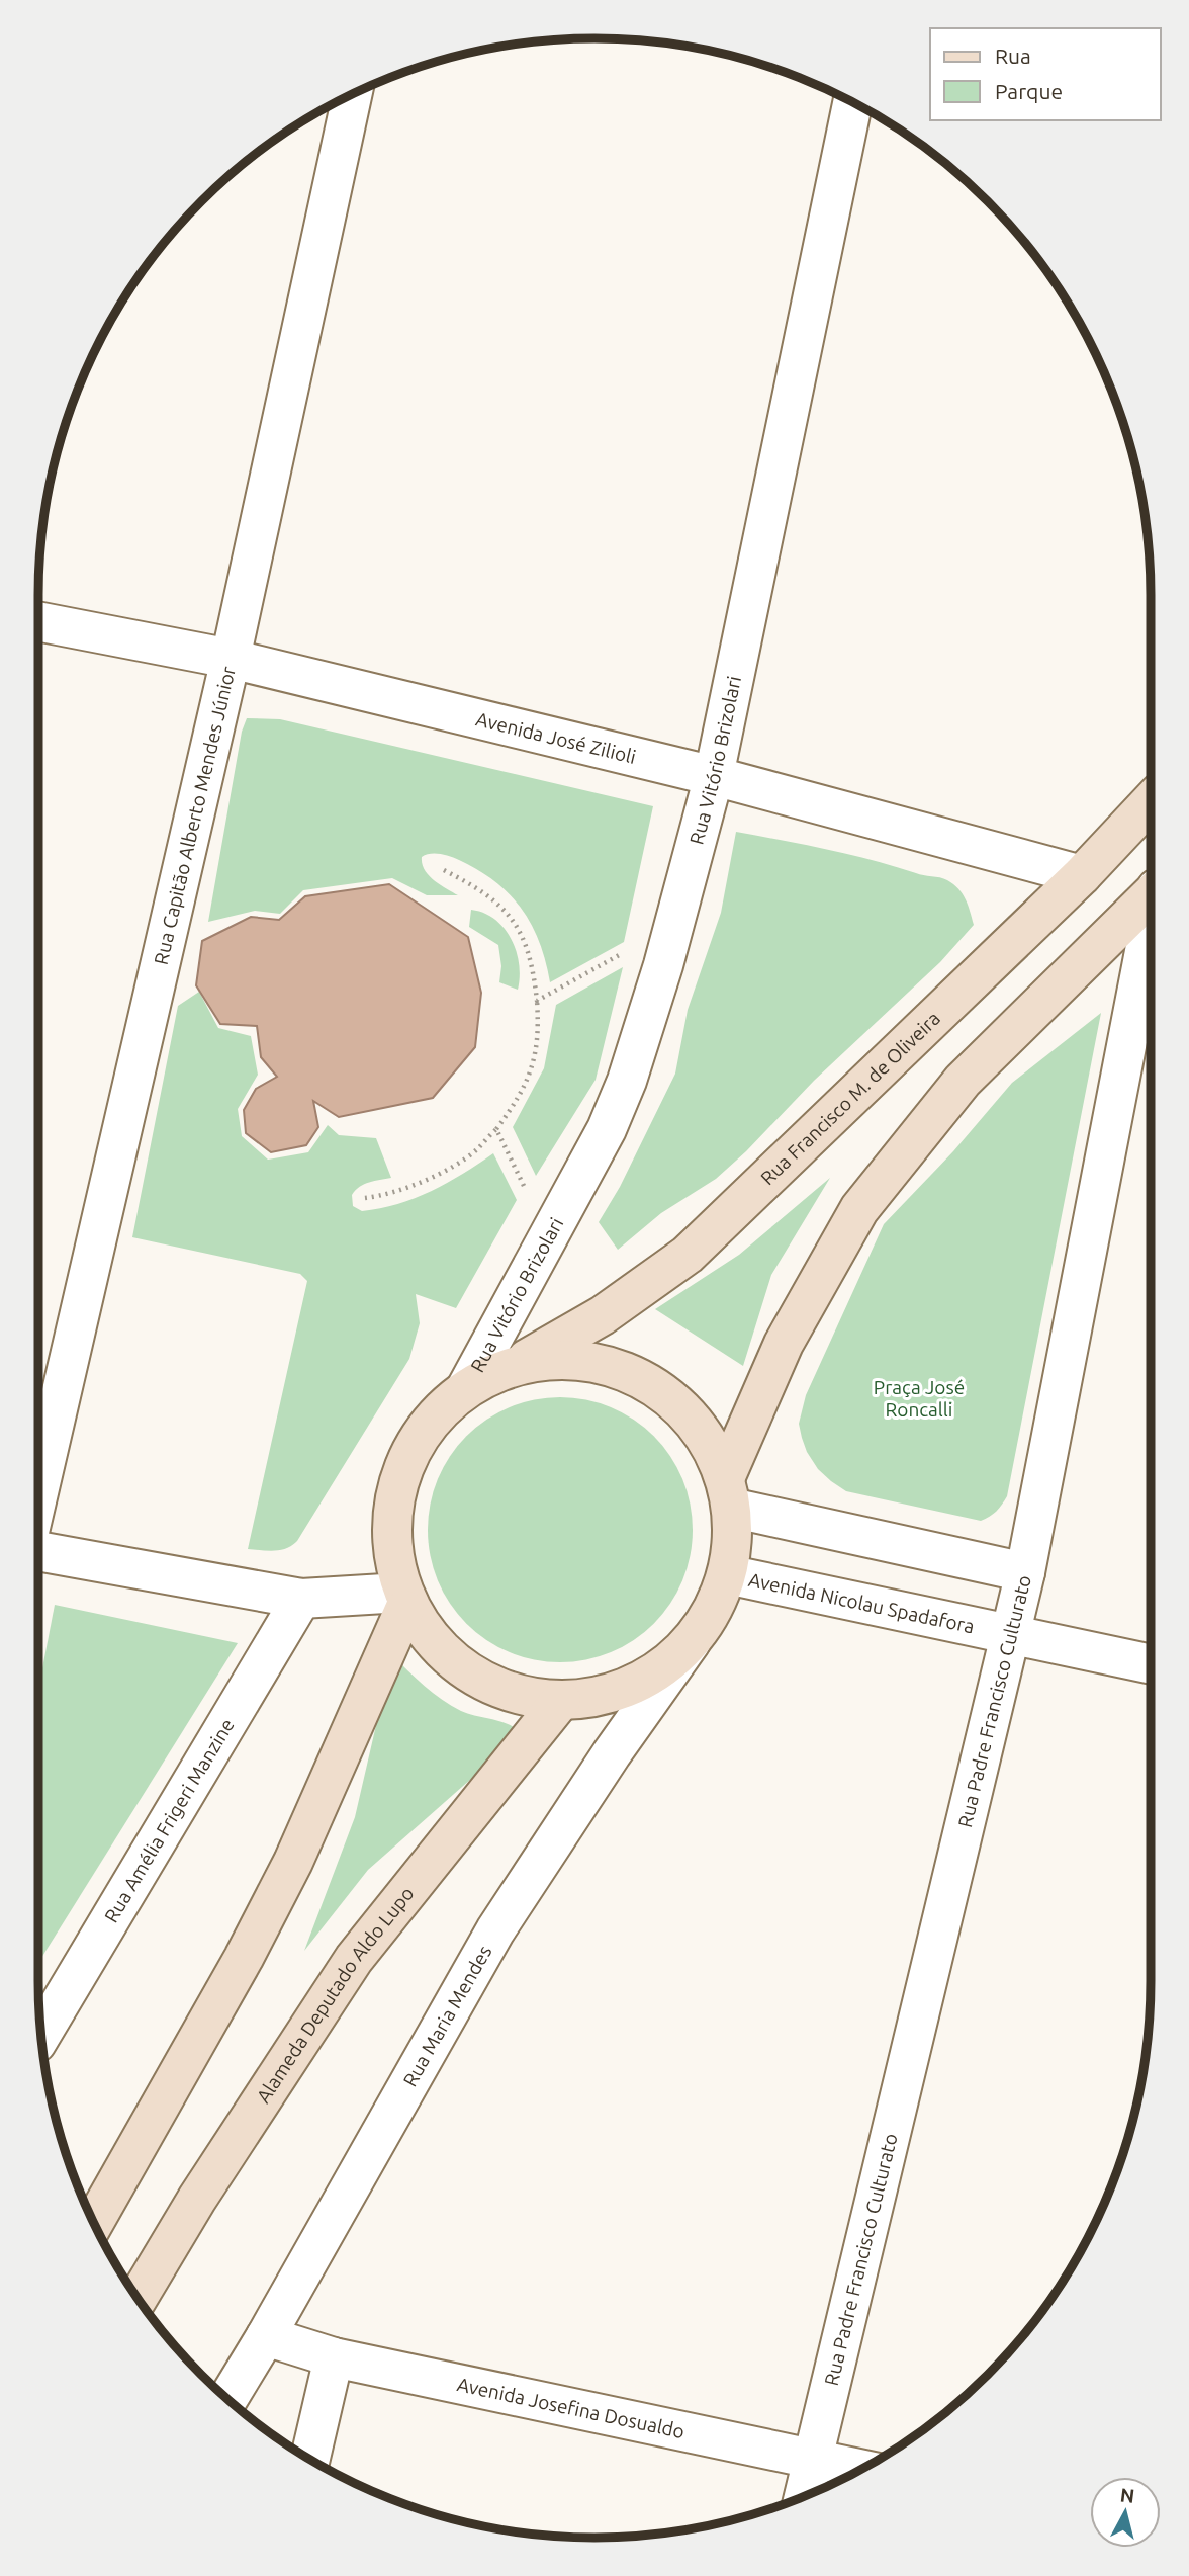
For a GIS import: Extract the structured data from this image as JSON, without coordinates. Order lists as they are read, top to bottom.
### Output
{
  "streets": {
    "main road": ["Rua Francisco M. de Oliveira", "Alameda Deputado Aldo Lupo"],
    "street": [
      "Avenida José Zilioli",
      "Rua Vitório Brizolari",
      "Rua Capitão Alberto Mendes Júnior",
      "Avenida Nicolau Spadafora",
      "Rua Padre Francisco Culturato",
      "Rua Amélia Frigeri Manzine",
      "Rua Maria Mendes",
      "Avenida Josefina Dosualdo"
    ]
  },
  "crossings": [
    ["Avenida José Zilioli", "Rua Vitório Brizolari"],
    ["Avenida José Zilioli", "Rua Capitão Alberto Mendes Júnior"],
    ["Avenida José Zilioli", "Rua Francisco M. de Oliveira"],
    ["Avenida Nicolau Spadafora", "Rua Padre Francisco Culturato"],
    ["Rua Padre Francisco Culturato", "Avenida Josefina Dosualdo"],
    ["Rua Maria Mendes", "Avenida Josefina Dosualdo"]
  ],
  "parks": ["Praça José Roncalli"],
  "legend": ["Rua", "Parque"],
  "north": "top"
}
